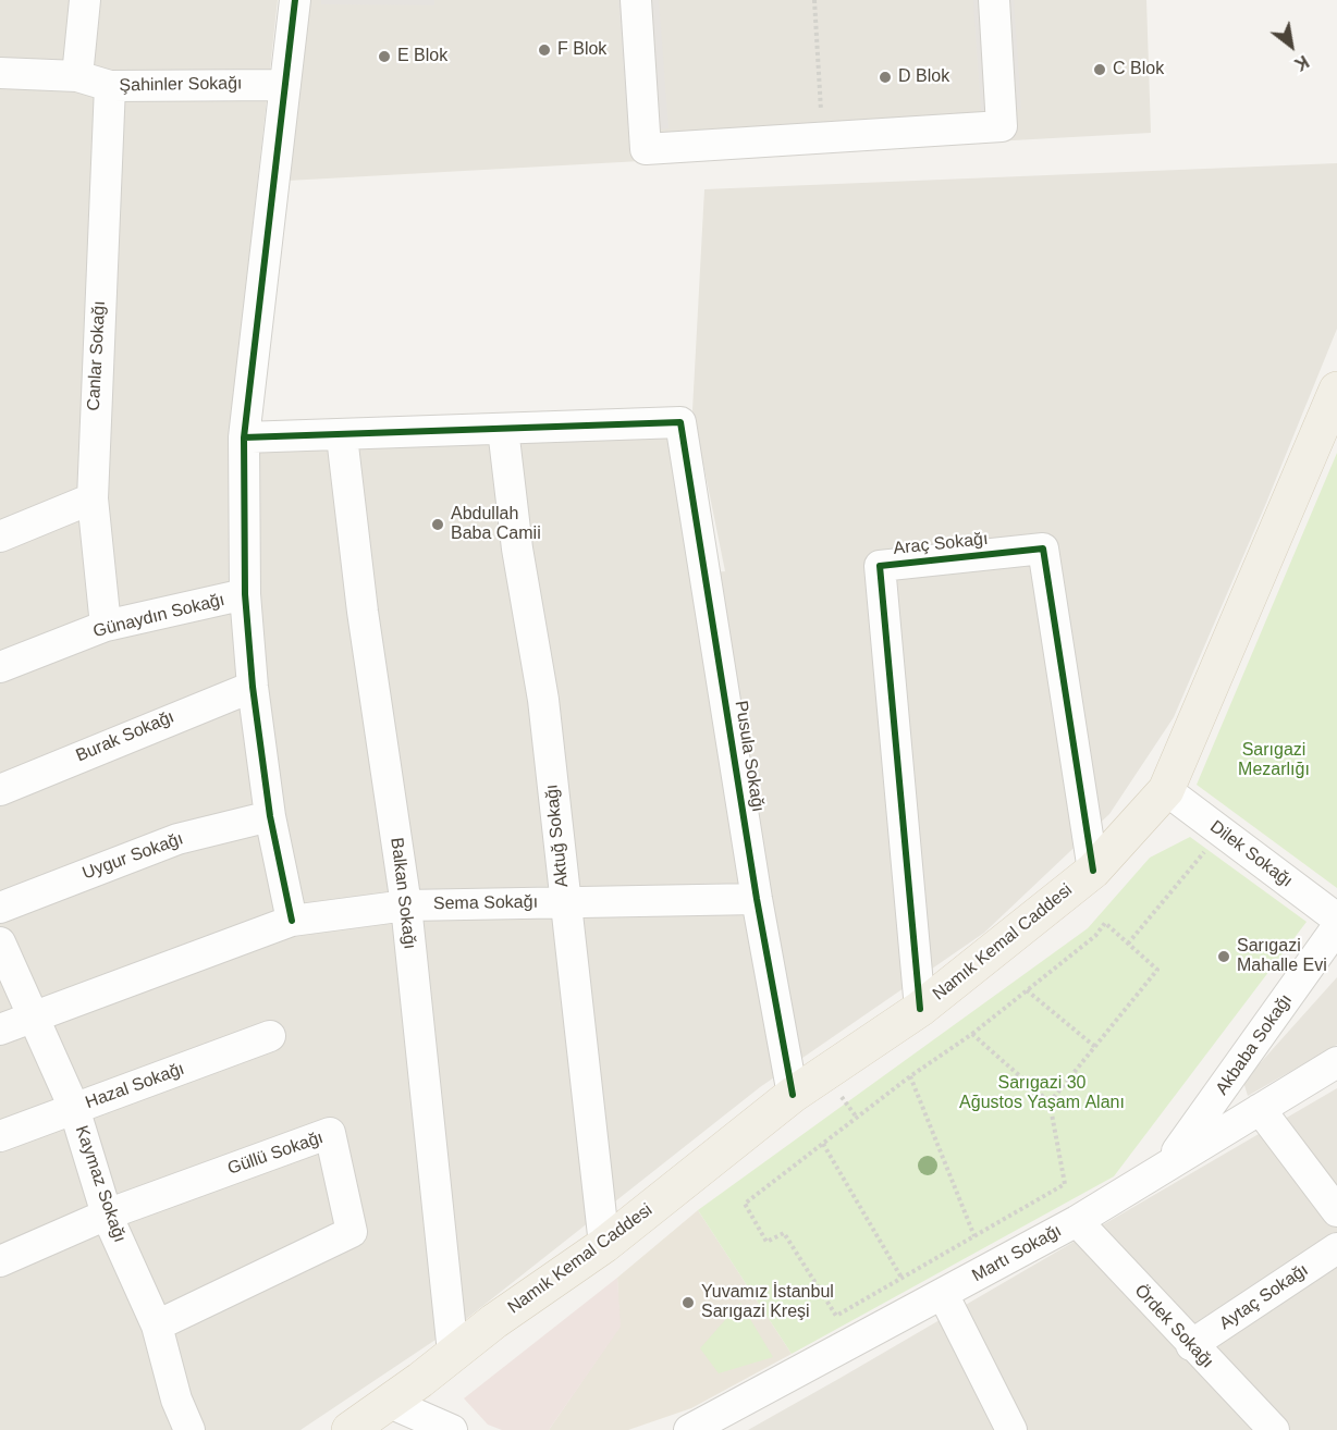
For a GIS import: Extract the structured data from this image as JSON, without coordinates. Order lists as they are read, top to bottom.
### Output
{
  "streets": {
    "main road": ["Namık Kemal Caddesi"],
    "street": [
      "Şahinler Sokağı",
      "Canlar Sokağı",
      "Araç Sokağı",
      "Günaydın Sokağı",
      "Burak Sokağı",
      "Pusula Sokağı",
      "Aktuğ Sokağı",
      "Dilek Sokağı",
      "Uygur Sokağı",
      "Balkan Sokağı",
      "Sema Sokağı",
      "Akbaba Sokağı",
      "Hazal Sokağı",
      "Güllü Sokağı",
      "Kaymaz Sokağı",
      "Martı Sokağı",
      "Aytaç Sokağı",
      "Ördek Sokağı"
    ]
  },
  "crossings": [
    ["Şahinler Sokağı", "Canlar Sokağı"],
    ["Canlar Sokağı", "Günaydın Sokağı"],
    ["Araç Sokağı", "Namık Kemal Caddesi"],
    ["Pusula Sokağı", "Aktuğ Sokağı"],
    ["Pusula Sokağı", "Sema Sokağı"],
    ["Pusula Sokağı", "Namık Kemal Caddesi"],
    ["Aktuğ Sokağı", "Sema Sokağı"],
    ["Aktuğ Sokağı", "Namık Kemal Caddesi"],
    ["Dilek Sokağı", "Namık Kemal Caddesi"],
    ["Balkan Sokağı", "Sema Sokağı"],
    ["Balkan Sokağı", "Namık Kemal Caddesi"],
    ["Sema Sokağı", "Kaymaz Sokağı"],
    ["Akbaba Sokağı", "Martı Sokağı"],
    ["Hazal Sokağı", "Kaymaz Sokağı"],
    ["Güllü Sokağı", "Kaymaz Sokağı"],
    ["Martı Sokağı", "Ördek Sokağı"],
    ["Aytaç Sokağı", "Ördek Sokağı"]
  ],
  "parks": ["Sarıgazi Mezarlığı", "Sarıgazi 30 Ağustos Yaşam Alanı"],
  "places": [
    "F Blok",
    "E Blok",
    "C Blok",
    "D Blok",
    "Abdullah Baba Camii",
    "Sarıgazi Mahalle Evi",
    "Yuvamız İstanbul Sarıgazi Kreşi"
  ],
  "north": "bottom right"
}
